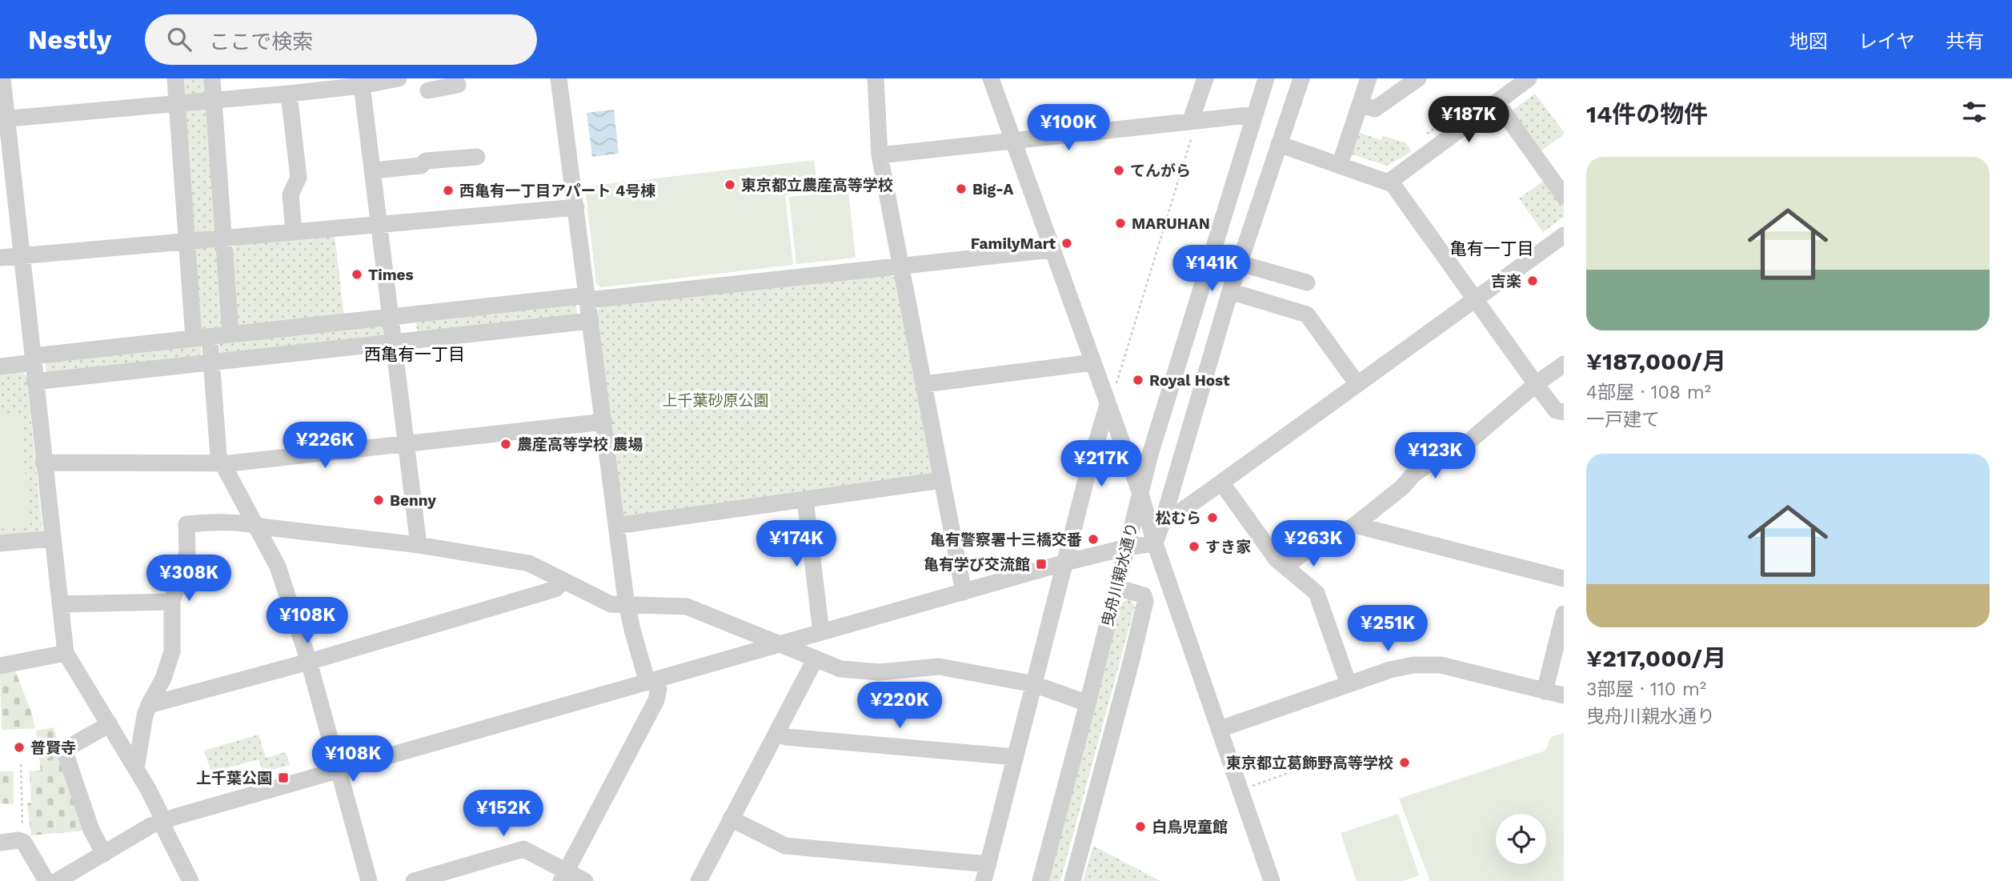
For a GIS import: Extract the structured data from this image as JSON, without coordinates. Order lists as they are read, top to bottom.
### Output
{
  "streets": {
    "street": ["曳舟川親水通り"]
  },
  "districts": ["亀有一丁目", "西亀有一丁目"],
  "parks": ["上千葉砂原公園"],
  "places": {
    "other": [
      "てんがら",
      "東京都立農産高等学校",
      "Big-A",
      "西亀有一丁目アパート 4号棟",
      "MARUHAN",
      "FamilyMart",
      "Times",
      "吉楽",
      "Royal Host",
      "農産高等学校 農場",
      "Benny",
      "松むら",
      "亀有警察署十三橋交番",
      "すき家",
      "普賢寺",
      "東京都立葛飾野高等学校",
      "白鳥児童館"
    ],
    "transit": ["亀有学び交流館", "上千葉公園"]
  },
  "page": {
    "header": "Nestly",
    "search": "ここで検索",
    "nav": ["地図", "レイヤ", "共有"],
    "heading": "14件の物件",
    "price": [
      "¥187K",
      "¥100K",
      "¥141K",
      "¥226K",
      "¥123K",
      "¥217K",
      "¥174K",
      "¥263K",
      "¥308K",
      "¥108K",
      "¥251K",
      "¥220K",
      "¥108K",
      "¥152K"
    ],
    "list": [
      {
        "name": "¥187,000/月",
        "note": "4部屋 · 108 m² · 一戸建て"
      },
      {
        "name": "¥217,000/月",
        "note": "3部屋 · 110 m² · 曳舟川親水通り"
      }
    ]
  }
}
